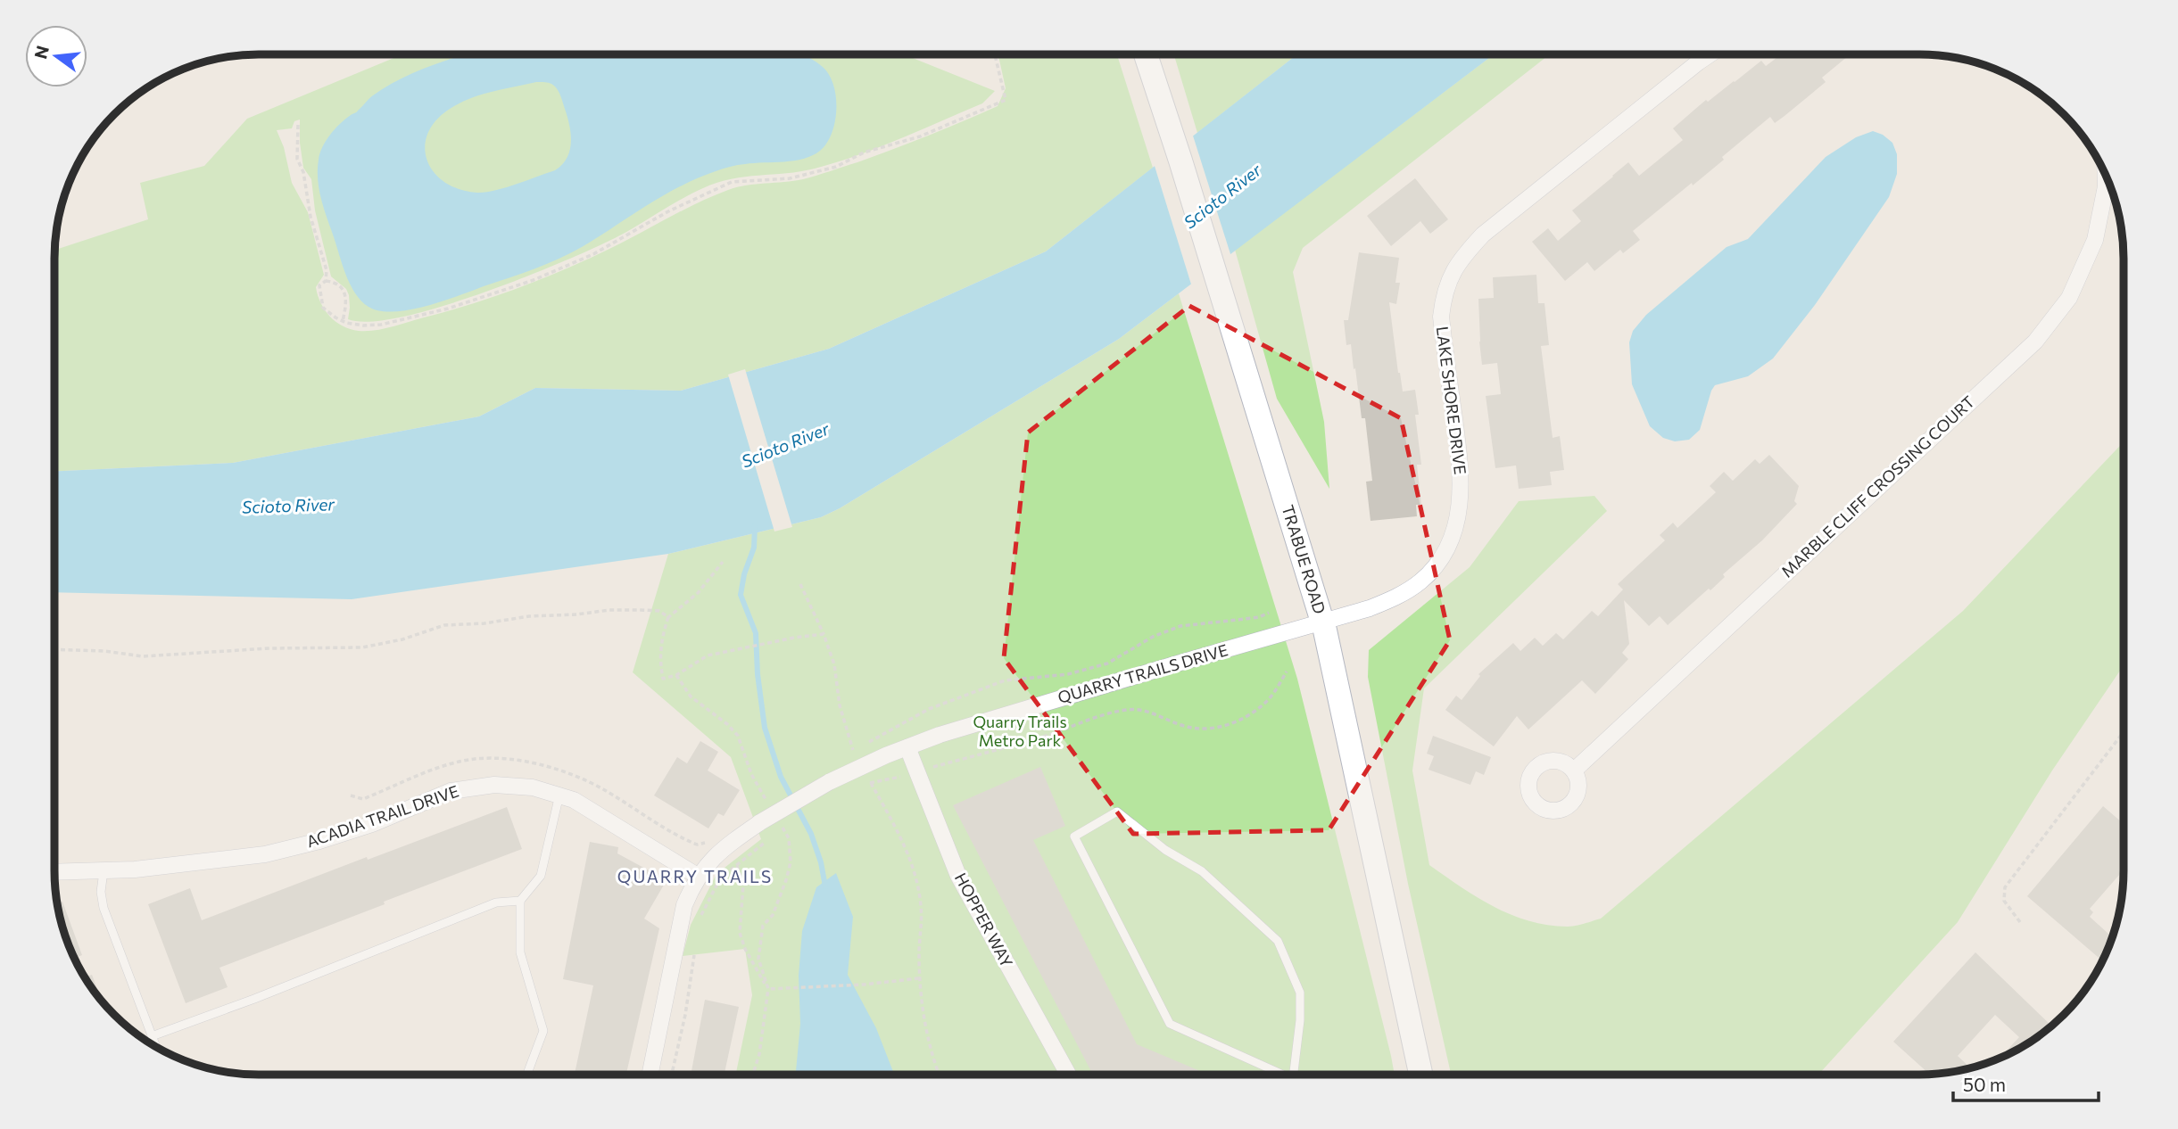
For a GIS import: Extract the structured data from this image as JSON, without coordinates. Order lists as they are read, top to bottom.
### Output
{
  "streets": {
    "main road": ["TRABUE ROAD"],
    "street": [
      "LAKE SHORE DRIVE",
      "MARBLE CLIFF CROSSING COURT",
      "QUARRY TRAILS DRIVE",
      "ACADIA TRAIL DRIVE",
      "HOPPER WAY"
    ]
  },
  "crossings": [
    ["LAKE SHORE DRIVE", "TRABUE ROAD"],
    ["LAKE SHORE DRIVE", "QUARRY TRAILS DRIVE"],
    ["TRABUE ROAD", "QUARRY TRAILS DRIVE"],
    ["QUARRY TRAILS DRIVE", "ACADIA TRAIL DRIVE"],
    ["QUARRY TRAILS DRIVE", "HOPPER WAY"]
  ],
  "districts": ["QUARRY TRAILS"],
  "water": ["Scioto River"],
  "parks": ["Quarry Trails Metro Park"],
  "scale_bar": "50 m",
  "north": "left"
}
